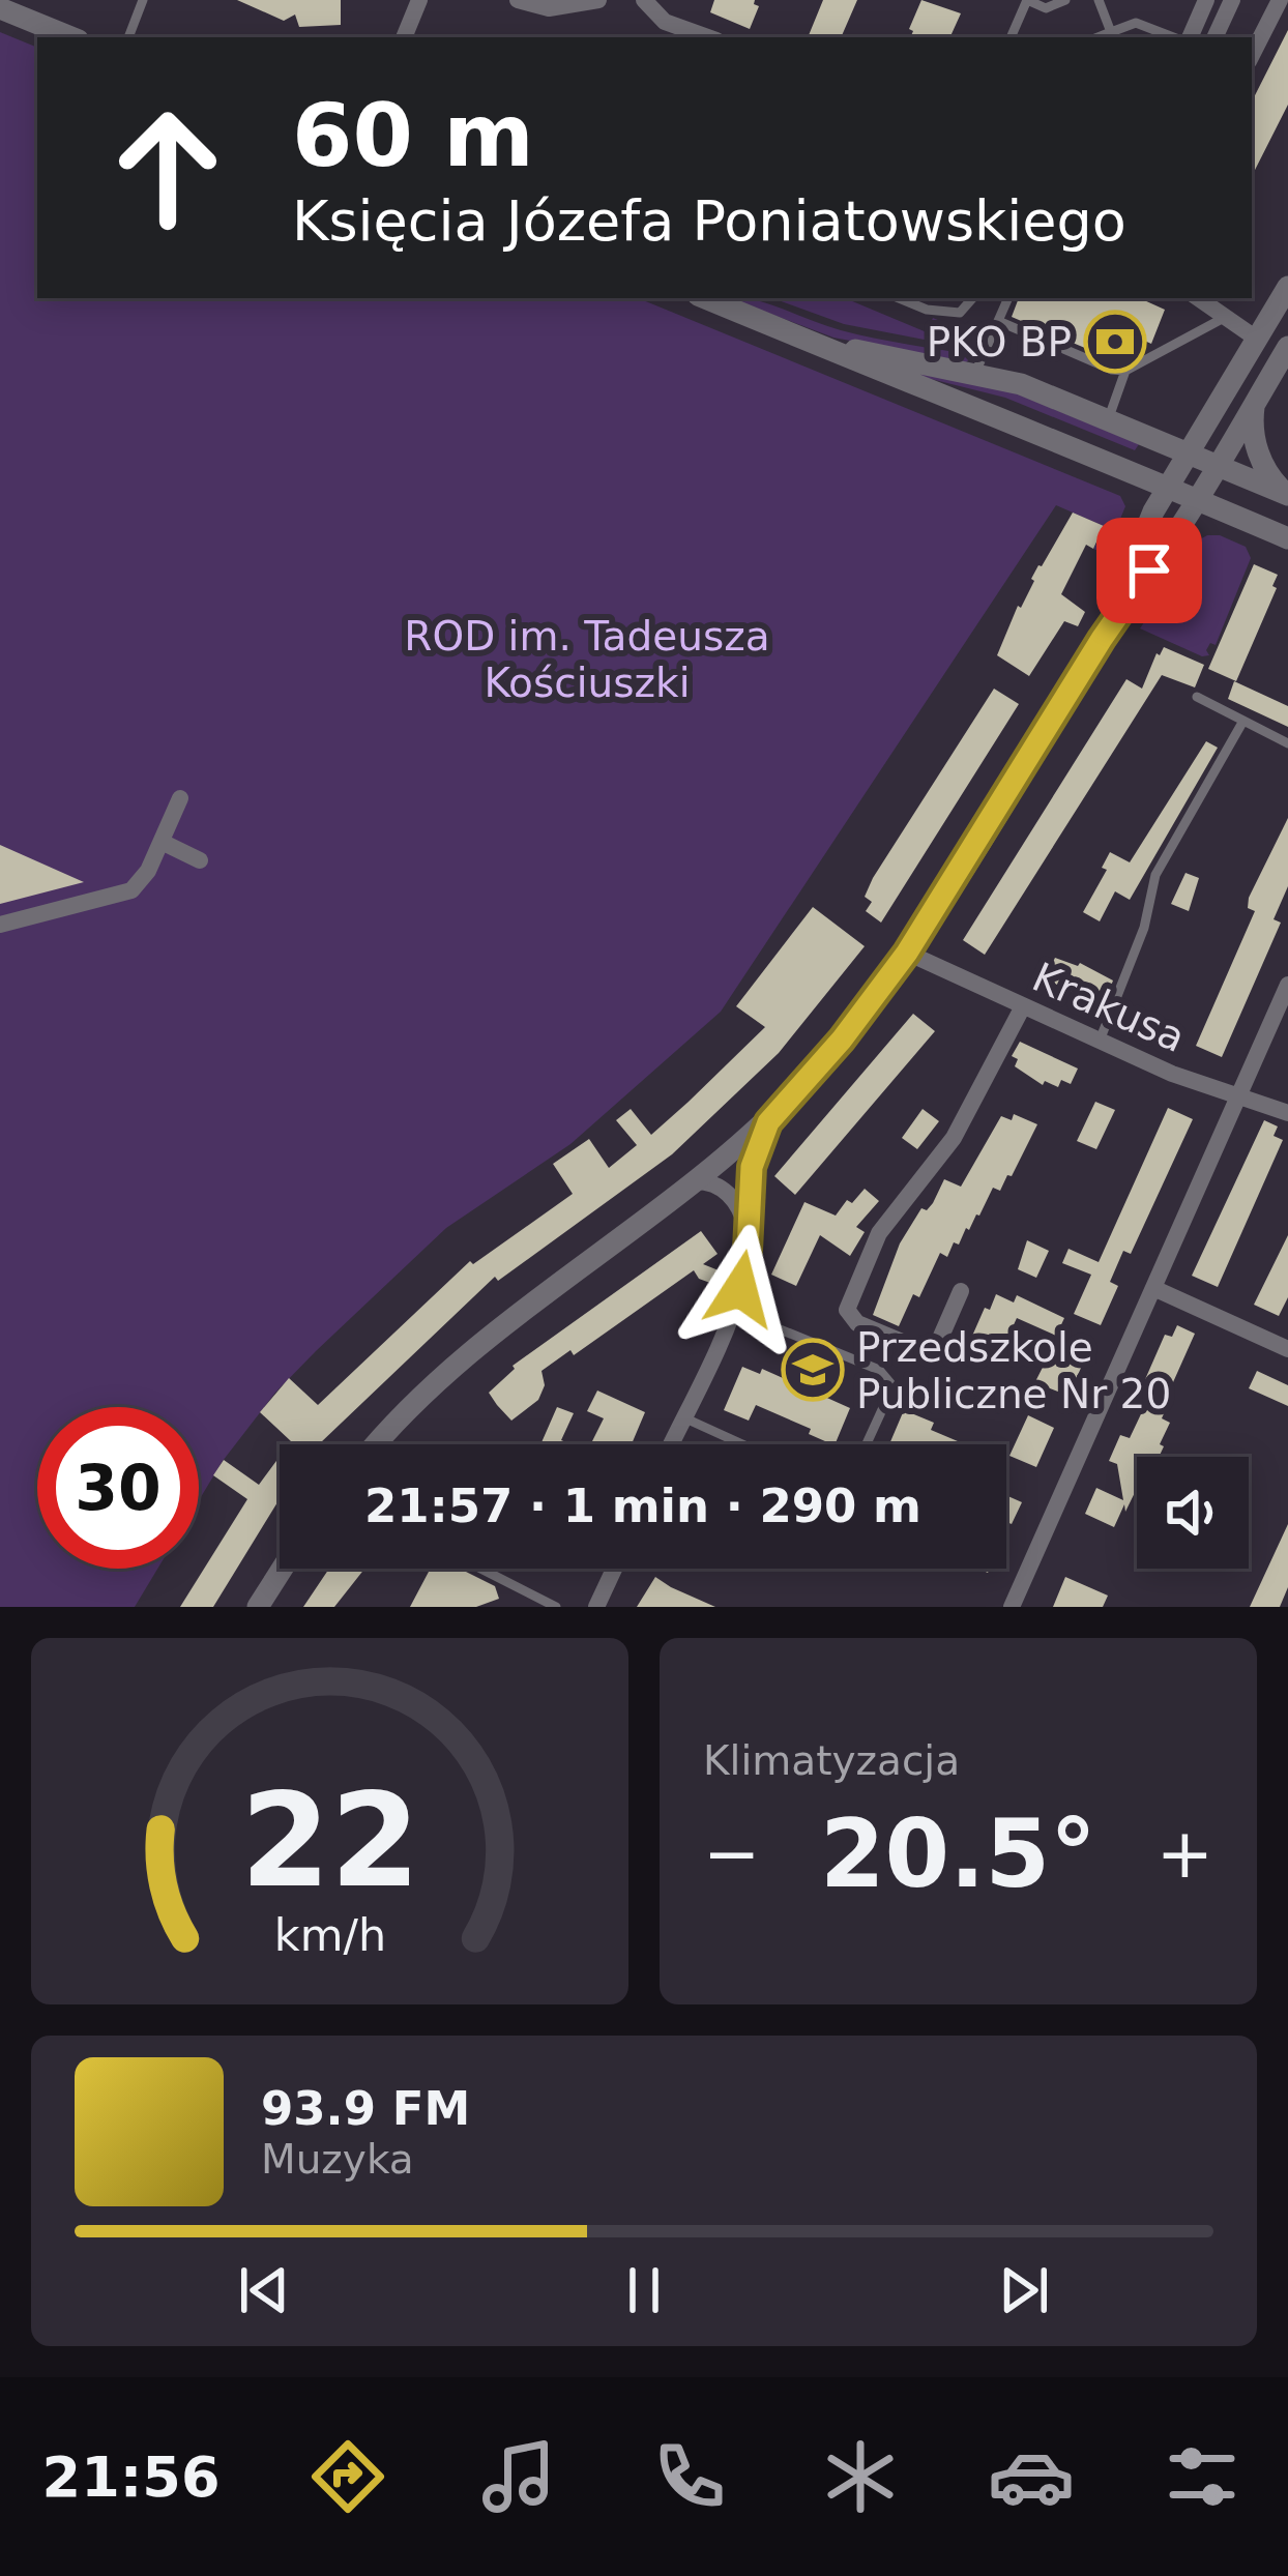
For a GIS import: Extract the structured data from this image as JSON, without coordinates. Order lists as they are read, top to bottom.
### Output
{
  "streets": {
    "street": ["Krakusa"]
  },
  "parks": ["ROD im. Tadeusza Kościuszki"],
  "places": {
    "bank": ["PKO BP"],
    "school or university": ["Przedszkole Publiczne Nr 20"]
  },
  "page": {
    "turn": ["60 m", "Księcia Józefa Poniatowskiego"],
    "limit": "30",
    "trip": "21:57 · 1 min · 290 m",
    "tile": "Klimatyzacja",
    "heat": ["−", "20.5°", "+"],
    "song": ["93.9 FM", "Muzyka"],
    "tabs": "21:56",
    "gauge": ["22", "km/h"]
  }
}
